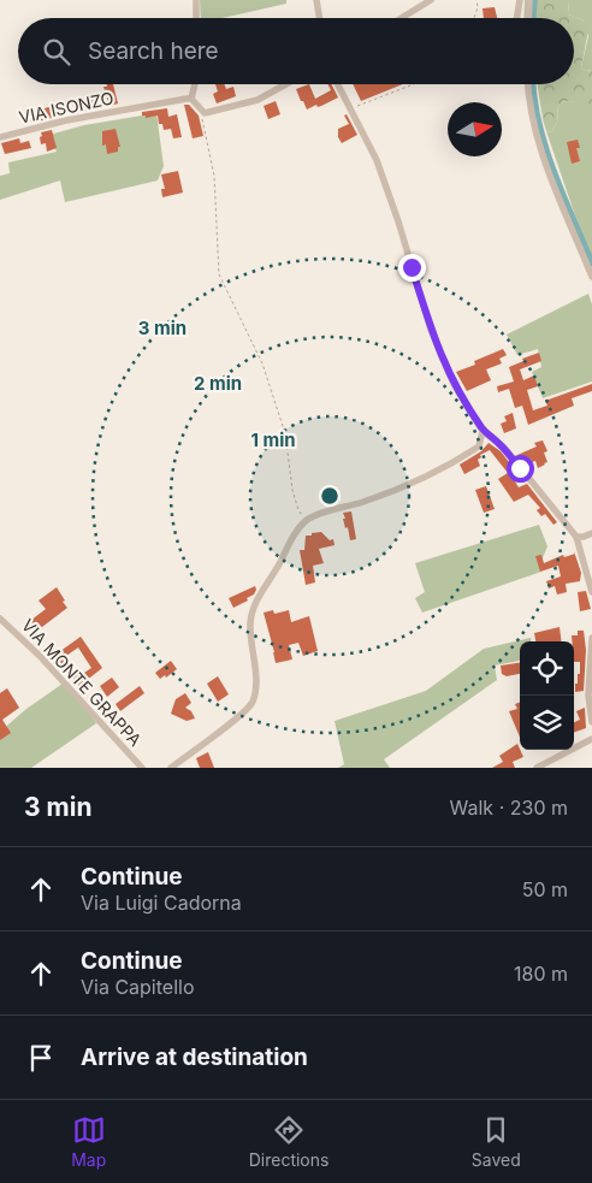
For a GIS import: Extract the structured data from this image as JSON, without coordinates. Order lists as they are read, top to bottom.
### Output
{
  "streets": {
    "street": ["VIA ISONZO", "VIA MONTE GRAPPA"]
  },
  "north": "right",
  "page": {
    "search": "Search here",
    "heading": ["3 min", "Walk · 230 m"],
    "list": [
      ["Continue", "Via Luigi Cadorna", "50 m"],
      ["Continue", "Via Capitello", "180 m"],
      "Arrive at destination"
    ],
    "nav": ["Map", "Directions", "Saved"]
  },
  "rings": ["3 min", "2 min", "1 min"]
}
